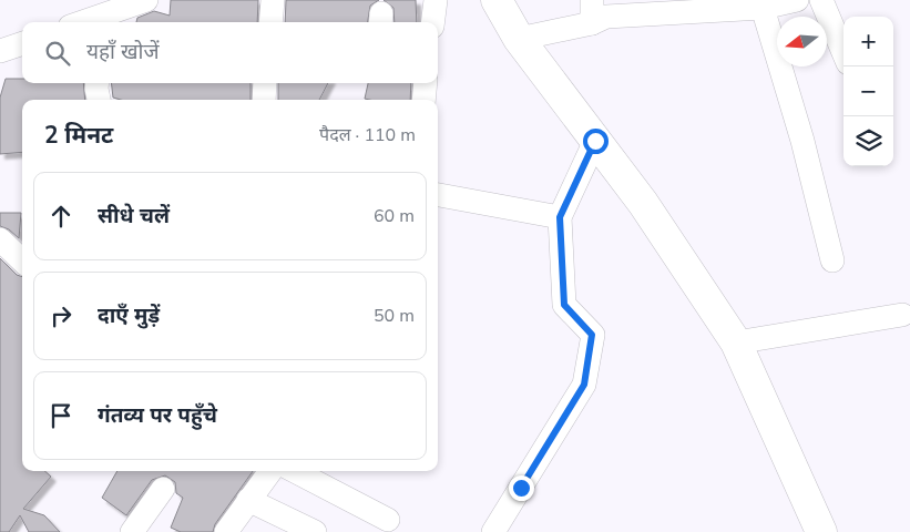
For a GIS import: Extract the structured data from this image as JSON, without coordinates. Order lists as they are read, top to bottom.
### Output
{
  "north": "left",
  "page": {
    "map_buttons": ["+", "−"],
    "search": "यहाँ खोजें",
    "heading": ["2 मिनट", "पैदल · 110 m"],
    "list": [
      ["सीधे चलें", "60 m"],
      ["दाएँ मुड़ें", "50 m"],
      "गंतव्य पर पहुँचे"
    ]
  }
}
